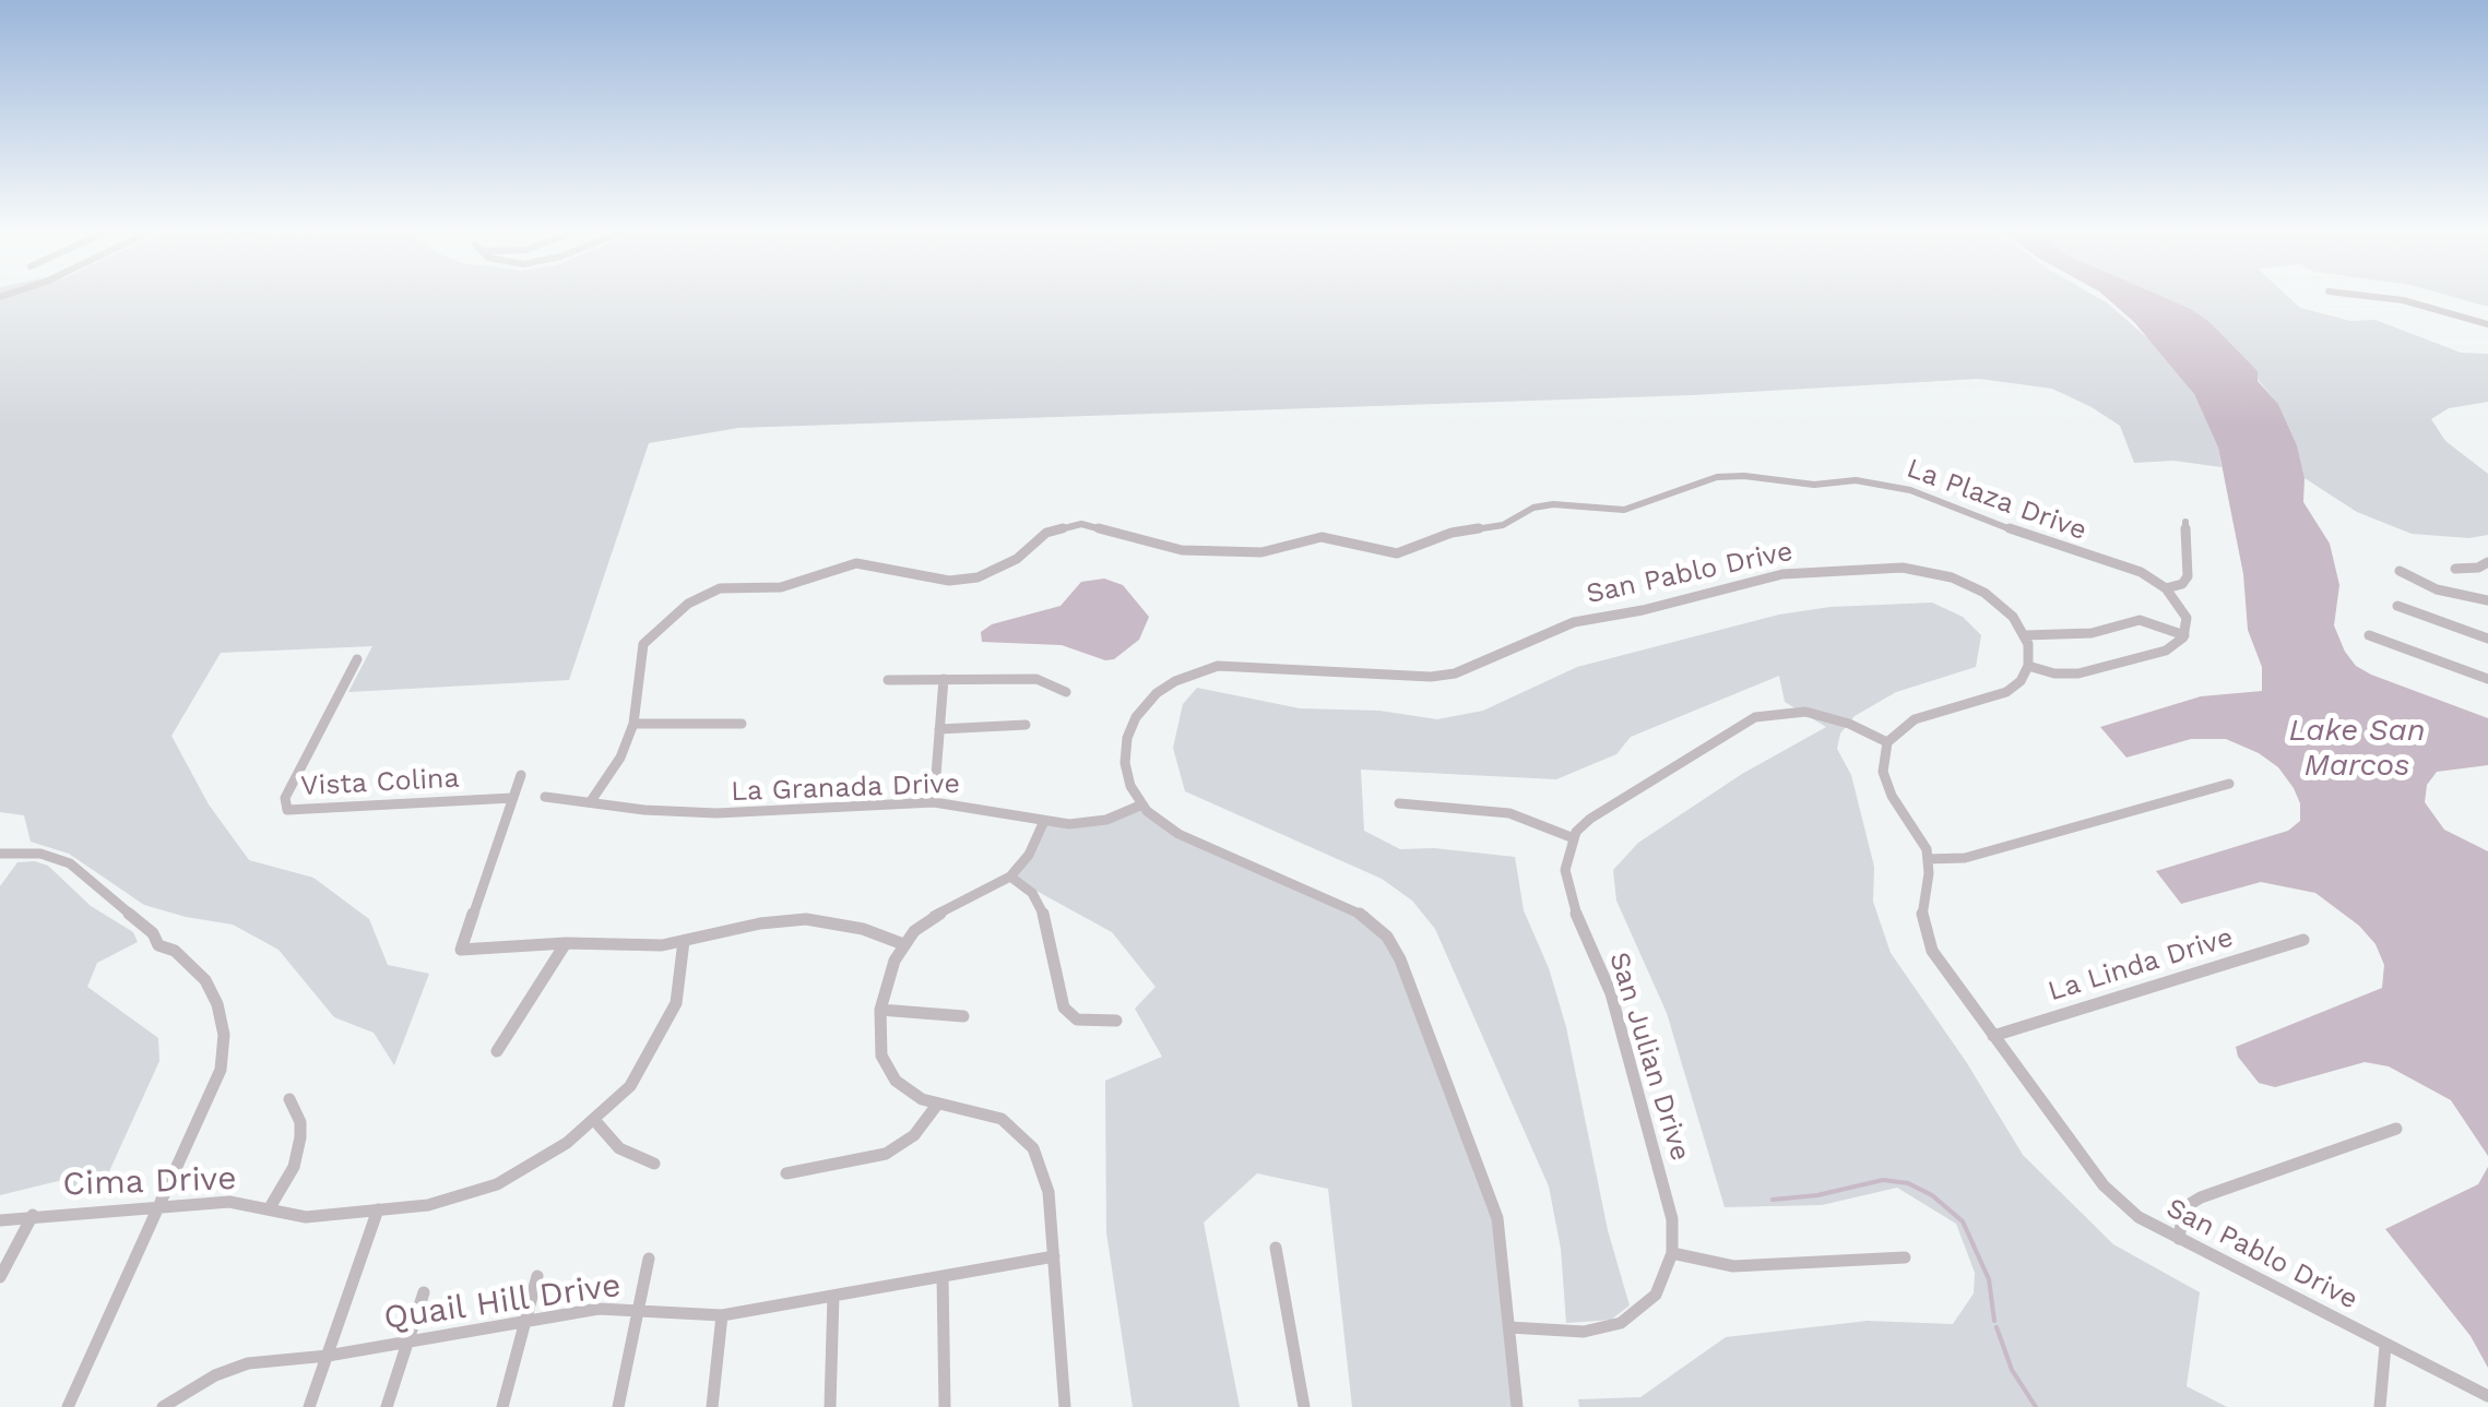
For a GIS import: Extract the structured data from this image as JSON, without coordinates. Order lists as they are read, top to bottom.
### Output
{
  "streets": {
    "street": [
      "La Plaza Drive",
      "San Pablo Drive",
      "Vista Colina",
      "La Granada Drive",
      "La Linda Drive",
      "San Julian Drive",
      "Cima Drive",
      "Quail Hill Drive"
    ]
  },
  "crossings": [
    ["La Plaza Drive", "La Granada Drive"],
    ["San Pablo Drive", "La Granada Drive"],
    ["San Pablo Drive", "La Linda Drive"]
  ],
  "water": ["Lake San Marcos"]
}
